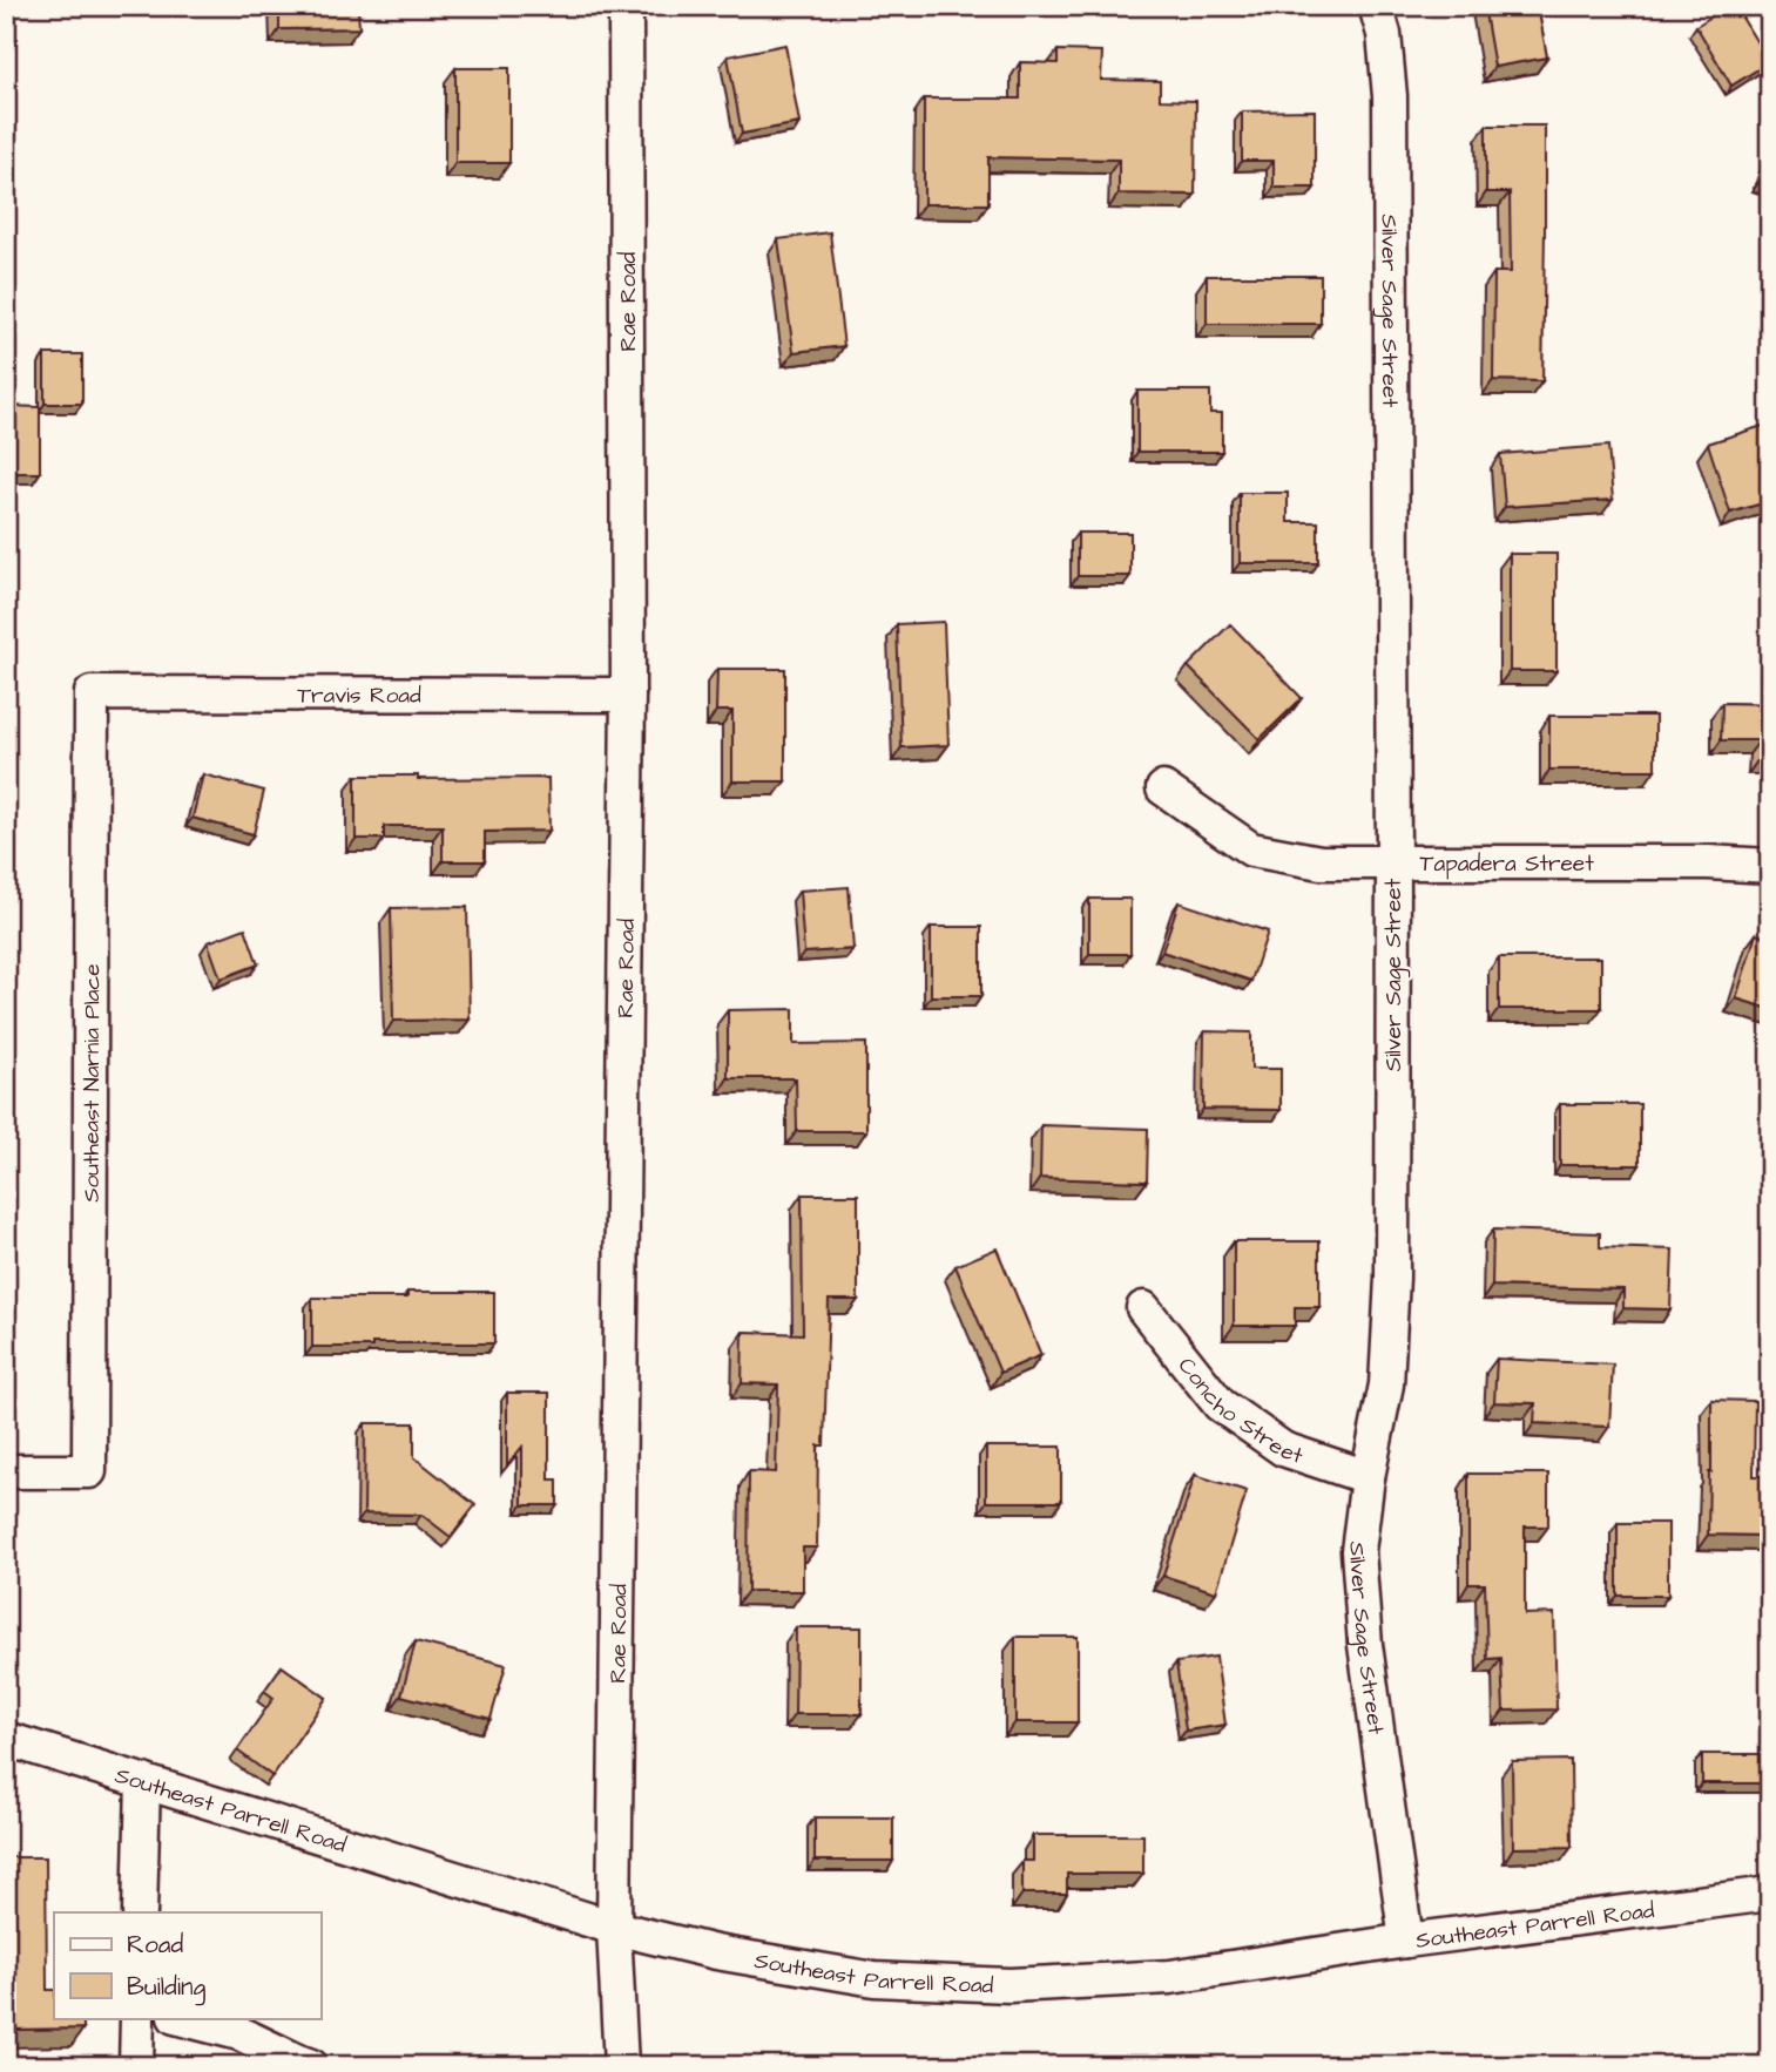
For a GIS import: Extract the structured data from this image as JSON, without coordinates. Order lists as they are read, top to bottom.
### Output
{
  "streets": {
    "street": [
      "Rae Road",
      "Silver Sage Street",
      "Travis Road",
      "Tapadera Street",
      "Southeast Narnia Place",
      "Concho Street",
      "Southeast Parrell Road"
    ]
  },
  "crossings": [
    ["Rae Road", "Travis Road"],
    ["Rae Road", "Southeast Parrell Road"],
    ["Silver Sage Street", "Tapadera Street"],
    ["Silver Sage Street", "Concho Street"],
    ["Silver Sage Street", "Southeast Parrell Road"],
    ["Travis Road", "Southeast Narnia Place"]
  ],
  "legend": ["Road", "Building"]
}
